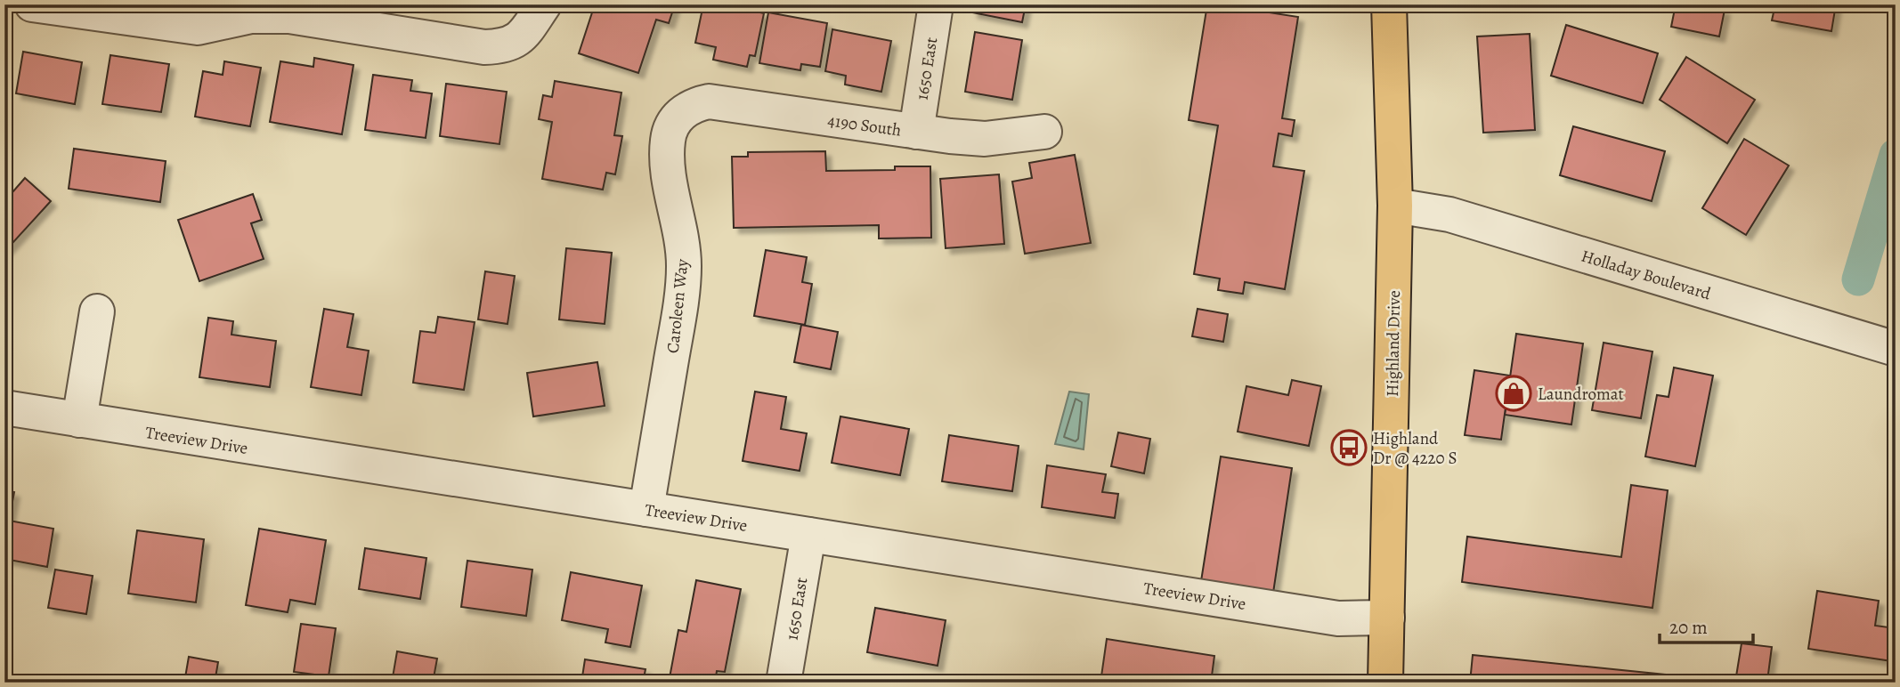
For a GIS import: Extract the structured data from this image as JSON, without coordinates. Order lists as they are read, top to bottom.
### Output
{
  "streets": {
    "main road": ["Highland Drive"],
    "street": [
      "1650 East",
      "4190 South",
      "Holladay Boulevard",
      "Caroleen Way",
      "Treeview Drive"
    ]
  },
  "crossings": [
    ["1650 East", "4190 South"],
    ["1650 East", "Treeview Drive"],
    ["4190 South", "Caroleen Way"],
    ["Holladay Boulevard", "Highland Drive"],
    ["Caroleen Way", "Treeview Drive"],
    ["Highland Drive", "Treeview Drive"]
  ],
  "places": {
    "shop": ["Laundromat"],
    "bus stop": ["Highland Dr @ 4220 S"]
  },
  "scale_bar": "20 m"
}
